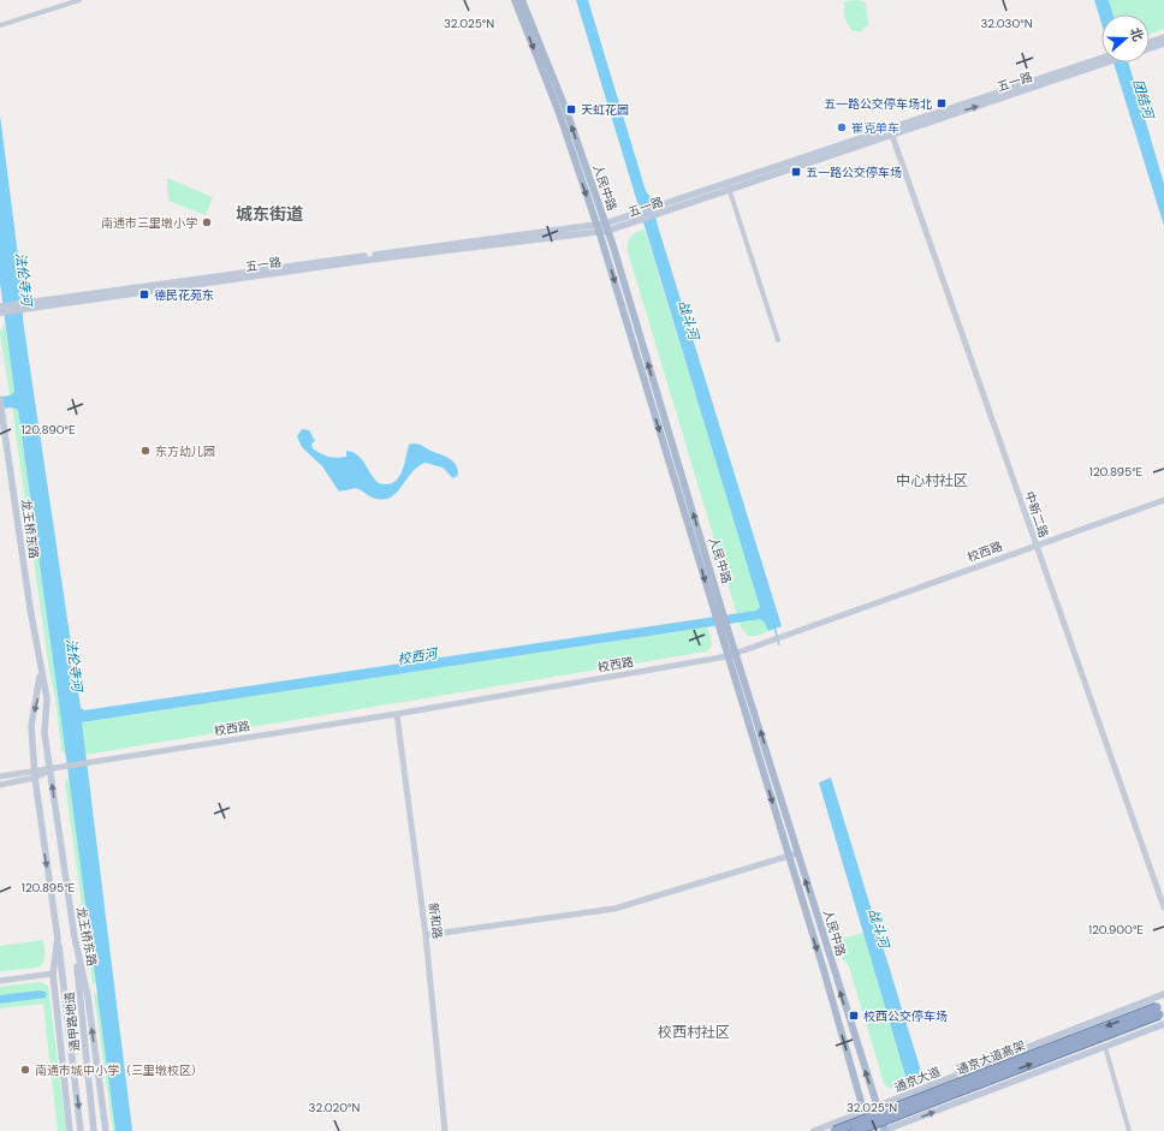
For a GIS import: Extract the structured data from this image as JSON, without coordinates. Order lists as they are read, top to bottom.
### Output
{
  "streets": {
    "highway": ["通京大道高架"],
    "main road": [
      "五一路",
      "人民中路",
      "龙王桥东路",
      "通甲路地道",
      "通京大道"
    ],
    "street": ["中新二路", "校西路", "新和路"]
  },
  "crossings": [
    ["五一路", "人民中路"],
    ["五一路", "中新二路"],
    ["人民中路", "校西路"],
    ["人民中路", "通京大道"],
    ["中新二路", "校西路"],
    ["龙王桥东路", "校西路"],
    ["龙王桥东路", "通甲路地道"],
    ["校西路", "新和路"]
  ],
  "districts": ["城东街道", "中心村社区", "校西村社区"],
  "water": [
    "团结河",
    "法伦寺河",
    "战斗河",
    "校西河"
  ],
  "places": {
    "transit": [
      "五一路公交停车场北",
      "天虹花园",
      "五一路公交停车场",
      "德民花苑东",
      "校西公交停车场"
    ],
    "other": [
      "崔克单车",
      "南通市三里墩小学",
      "东方幼儿园",
      "南通市城中小学（三里墩校区）"
    ]
  },
  "north": "right",
  "coordinates": [
    "32.030°N",
    "32.025°N",
    "120.890°E",
    "120.895°E",
    "120.900°E",
    "32.020°N"
  ]
}
